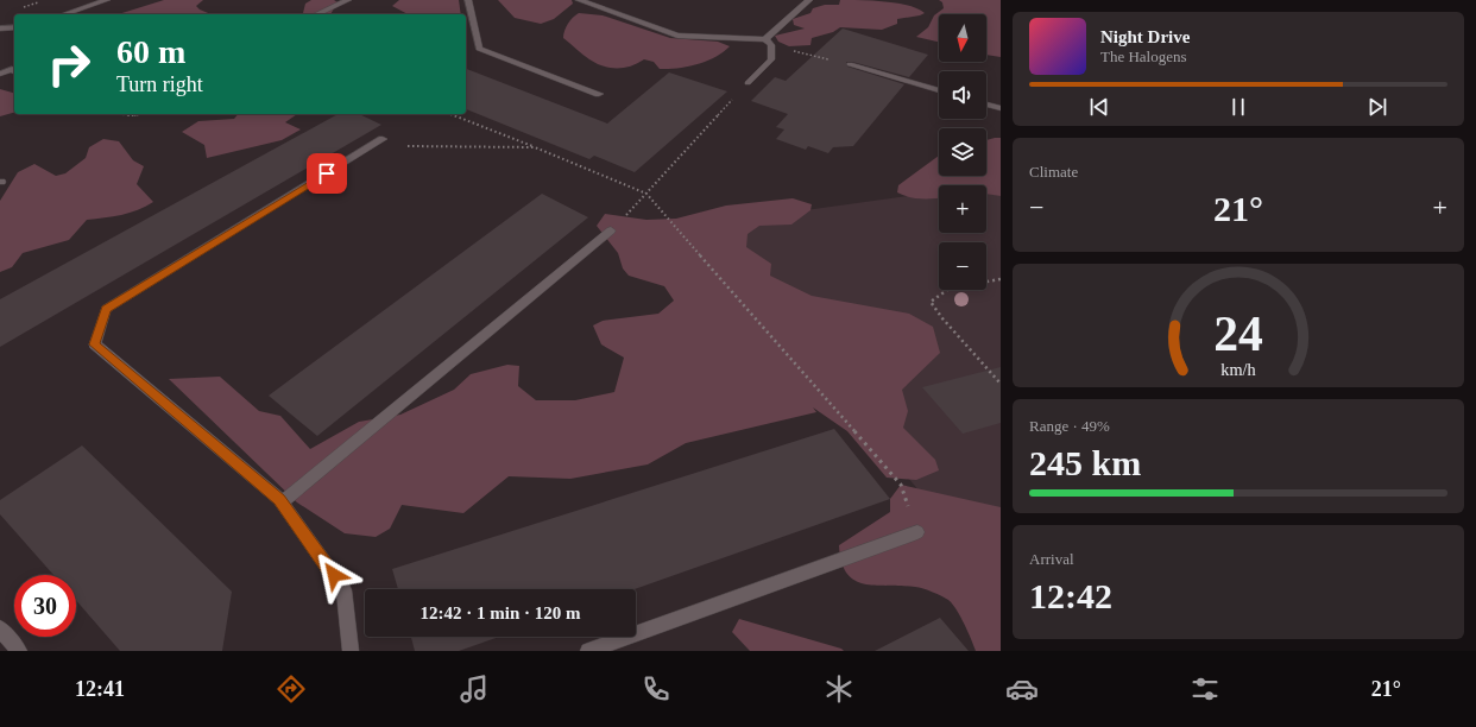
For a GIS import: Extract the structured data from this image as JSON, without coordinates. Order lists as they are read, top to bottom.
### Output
{
  "north": "bottom",
  "page": {
    "map_buttons": ["+", "−"],
    "turn": ["60 m", "Turn right"],
    "song": ["Night Drive", "The Halogens"],
    "tile": [
      "Climate",
      ["Range · 49%", "245 km"],
      ["Arrival", "12:42"]
    ],
    "heat": ["−", "21°", "+"],
    "limit": "30",
    "trip": "12:42 · 1 min · 120 m",
    "tabs": ["12:41", "21°"],
    "gauge": ["24", "km/h"]
  }
}
